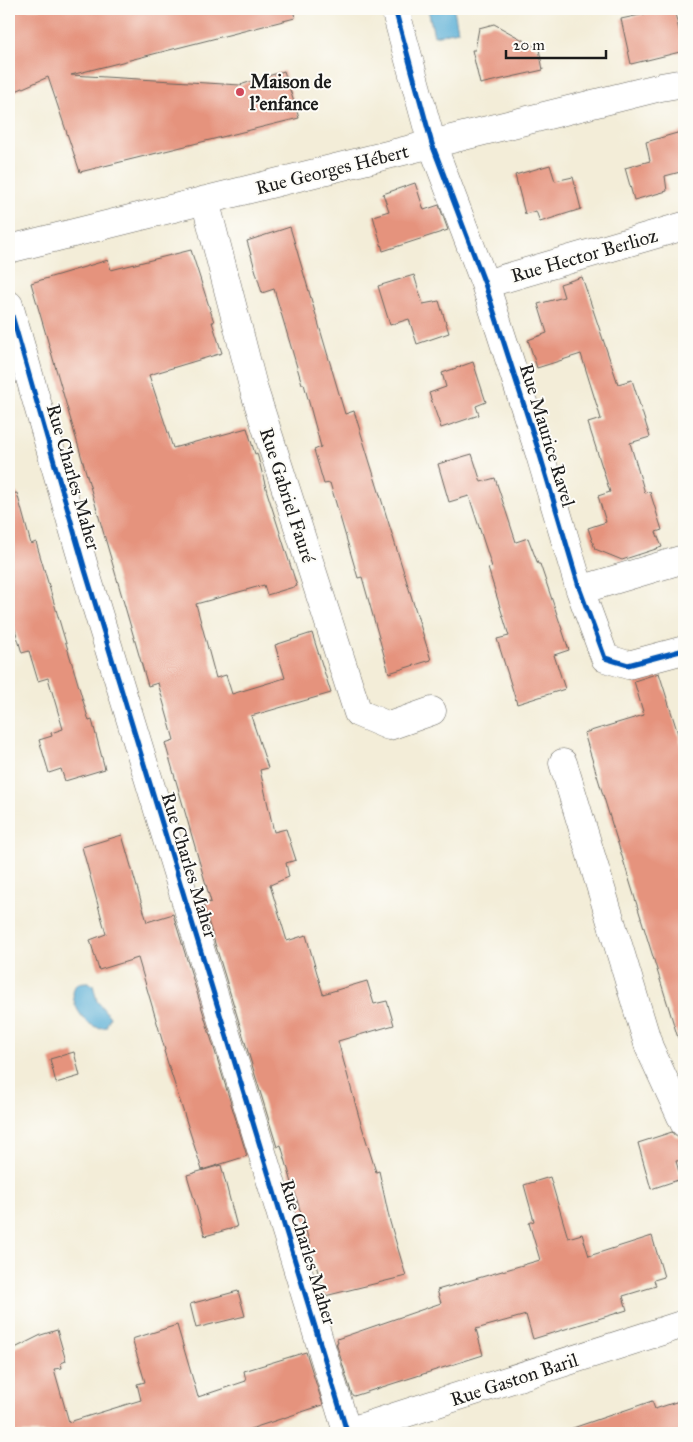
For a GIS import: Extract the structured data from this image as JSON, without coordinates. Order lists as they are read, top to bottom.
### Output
{
  "streets": {
    "street": [
      "Rue Georges Hébert",
      "Rue Hector Berlioz",
      "Rue Maurice Ravel",
      "Rue Charles Maher",
      "Rue Gabriel Fauré",
      "Rue Gaston Baril"
    ]
  },
  "crossings": [
    ["Rue Georges Hébert", "Rue Maurice Ravel"],
    ["Rue Georges Hébert", "Rue Gabriel Fauré"],
    ["Rue Hector Berlioz", "Rue Maurice Ravel"],
    ["Rue Charles Maher", "Rue Gaston Baril"]
  ],
  "places": ["Maison de l'enfance"],
  "scale_bar": "20 m"
}
